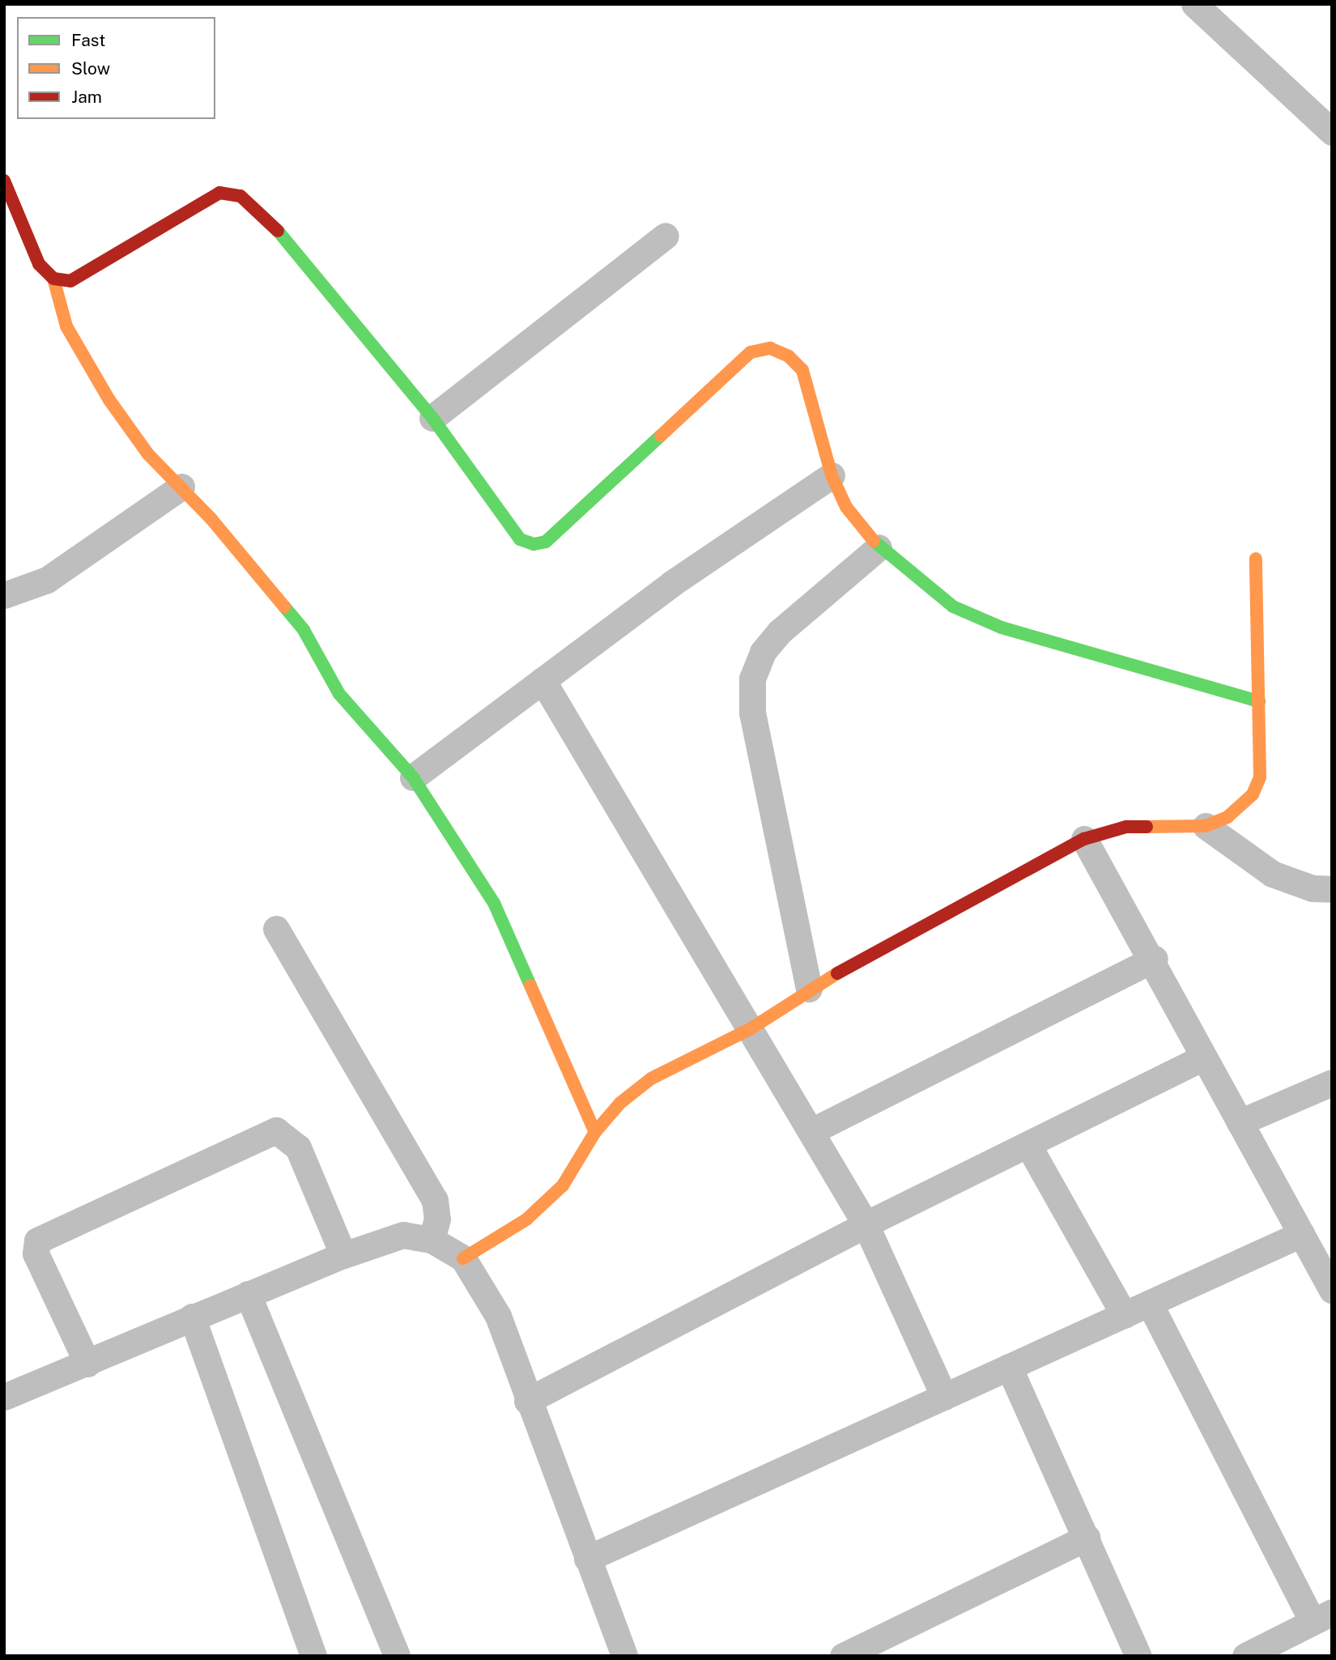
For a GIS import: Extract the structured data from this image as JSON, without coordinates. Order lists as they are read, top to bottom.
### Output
{
  "legend": ["Fast", "Slow", "Jam"]
}
